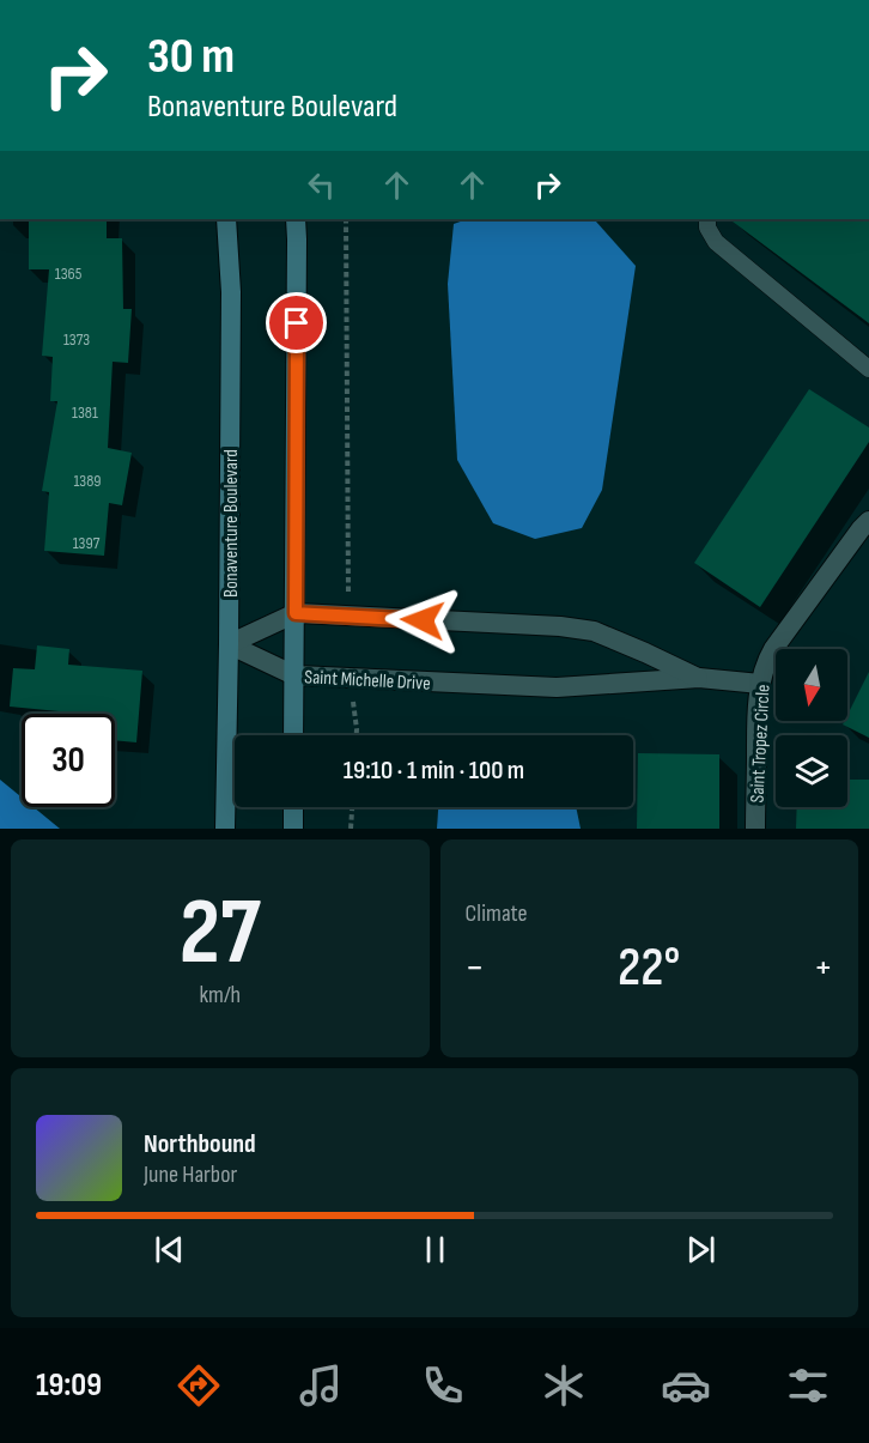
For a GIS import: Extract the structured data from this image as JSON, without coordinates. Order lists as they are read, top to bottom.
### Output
{
  "streets": {
    "main road": ["Bonaventure Boulevard"],
    "street": ["Saint Michelle Drive", "Saint Tropez Circle"]
  },
  "crossings": [
    ["Bonaventure Boulevard", "Saint Michelle Drive"],
    ["Saint Michelle Drive", "Saint Tropez Circle"]
  ],
  "house_numbers": [
    "1365",
    "1373",
    "1381",
    "1389",
    "1397"
  ],
  "north": "bottom",
  "page": {
    "turn": ["30 m", "Bonaventure Boulevard"],
    "limit": "30",
    "trip": "19:10 · 1 min · 100 m",
    "tile": [
      ["27", "km/h"],
      "Climate"
    ],
    "heat": ["−", "22°", "+"],
    "song": ["Northbound", "June Harbor"],
    "tabs": "19:09"
  }
}
